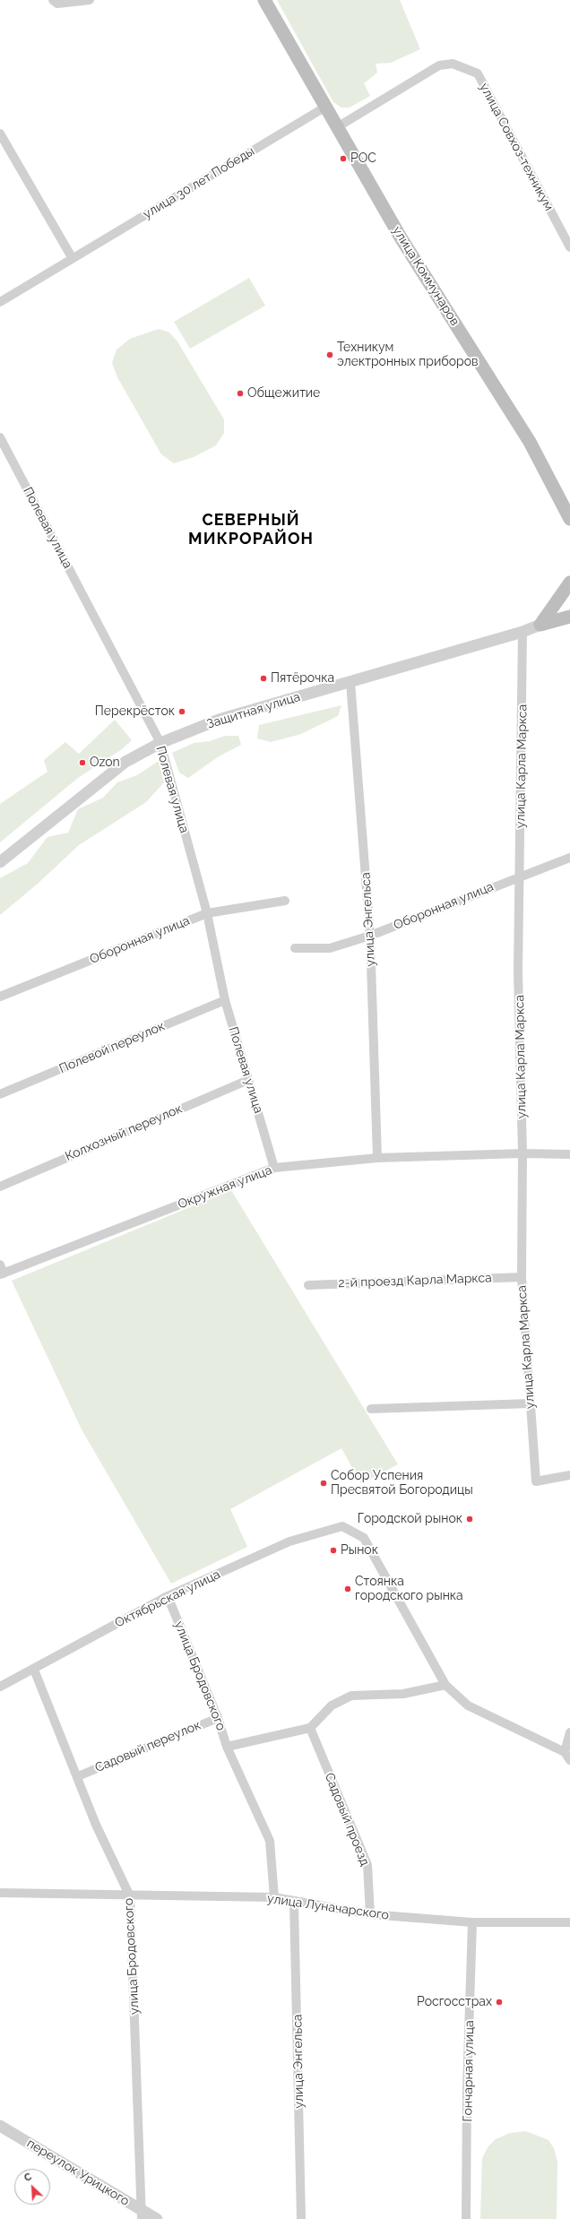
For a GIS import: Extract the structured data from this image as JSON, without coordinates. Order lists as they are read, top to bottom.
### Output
{
  "streets": {
    "main road": ["улица Коммунаров"],
    "street": [
      "улица Совхоз-техникум",
      "улица 30 лет Победы",
      "Полевая улица",
      "Защитная улица",
      "улица Карла Маркса",
      "Оборонная улица",
      "улица Энгельса",
      "Полевой переулок",
      "Колхозный переулок",
      "Окружная улица",
      "2-й проезд Карла Маркса",
      "Октябрьская улица",
      "улица Бродовского",
      "Садовый переулок",
      "Садовый проезд",
      "улица Луначарского",
      "Гончарная улица",
      "переулок Урицкого"
    ]
  },
  "crossings": [
    ["улица Совхоз-техникум", "улица Коммунаров"],
    ["улица 30 лет Победы", "улица Коммунаров"],
    ["Полевая улица", "Защитная улица"],
    ["Полевая улица", "Оборонная улица"],
    ["Полевая улица", "Полевой переулок"],
    ["Полевая улица", "Колхозный переулок"],
    ["Полевая улица", "Окружная улица"],
    ["Защитная улица", "улица Карла Маркса"],
    ["Защитная улица", "улица Энгельса"],
    ["улица Карла Маркса", "Оборонная улица"],
    ["улица Карла Маркса", "Окружная улица"],
    ["улица Карла Маркса", "2-й проезд Карла Маркса"],
    ["Оборонная улица", "улица Энгельса"],
    ["улица Энгельса", "Окружная улица"],
    ["улица Энгельса", "улица Луначарского"],
    ["Октябрьская улица", "улица Бродовского"],
    ["улица Бродовского", "Садовый переулок"],
    ["улица Бродовского", "улица Луначарского"],
    ["улица Бродовского", "переулок Урицкого"],
    ["Садовый проезд", "улица Луначарского"],
    ["улица Луначарского", "Гончарная улица"]
  ],
  "districts": ["СЕВЕРНЫЙ МИКРОРАЙОН"],
  "places": [
    "РОС",
    "Техникум электронных приборов",
    "Общежитие",
    "Пятёрочка",
    "Перекрёсток",
    "Ozon",
    "Собор Успения Пресвятой Богородицы",
    "Городской рынок",
    "Рынок",
    "Cтоянка городского рынка",
    "Росгосстрах"
  ],
  "north": "top left"
}
